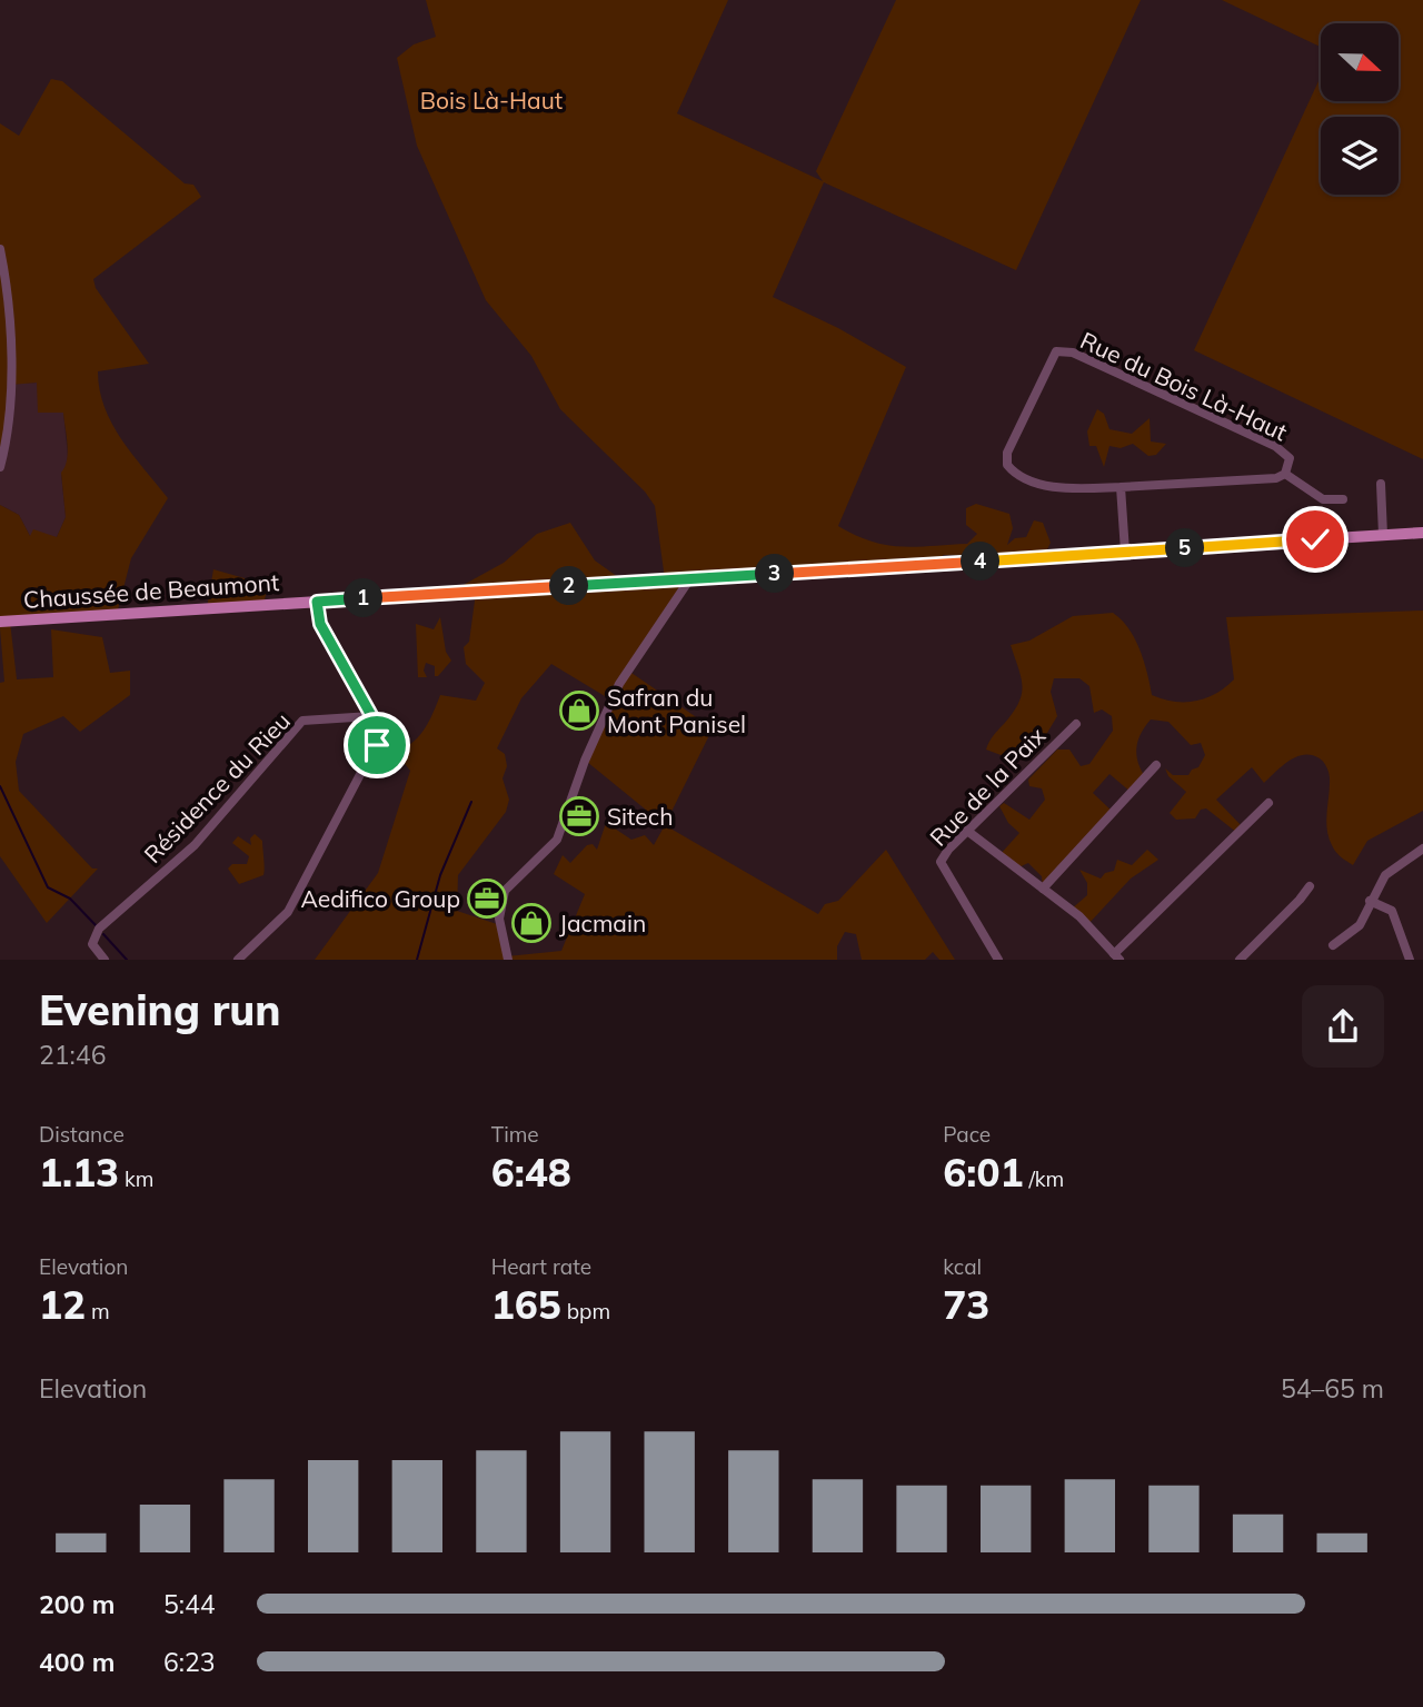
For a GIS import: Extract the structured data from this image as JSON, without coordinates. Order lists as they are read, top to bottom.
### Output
{
  "streets": {
    "main road": ["Chaussée de Beaumont"],
    "street": ["Rue du Bois Là-Haut", "Rue de la Paix", "Résidence du Rieu"]
  },
  "parks": ["Bois Là-Haut"],
  "places": {
    "shop": ["Safran du Mont Panisel", "Jacmain"],
    "office": ["Sitech", "Aedifico Group"]
  },
  "north": "right",
  "page": {
    "pins": [
      "5",
      "4",
      "3",
      "2",
      "1"
    ],
    "heading": ["Evening run", "21:46"],
    "stats": [
      ["Distance", "1.13 km"],
      ["Time", "6:48"],
      ["Pace", "6:01 /km"],
      ["Elevation", "12 m"],
      ["Heart rate", "165 bpm"],
      ["kcal", "73"]
    ],
    "chart": ["Elevation", "54–65 m"],
    "list": [
      {
        "name": "200 m",
        "note": "5:44"
      },
      {
        "name": "400 m",
        "note": "6:23"
      }
    ]
  }
}
